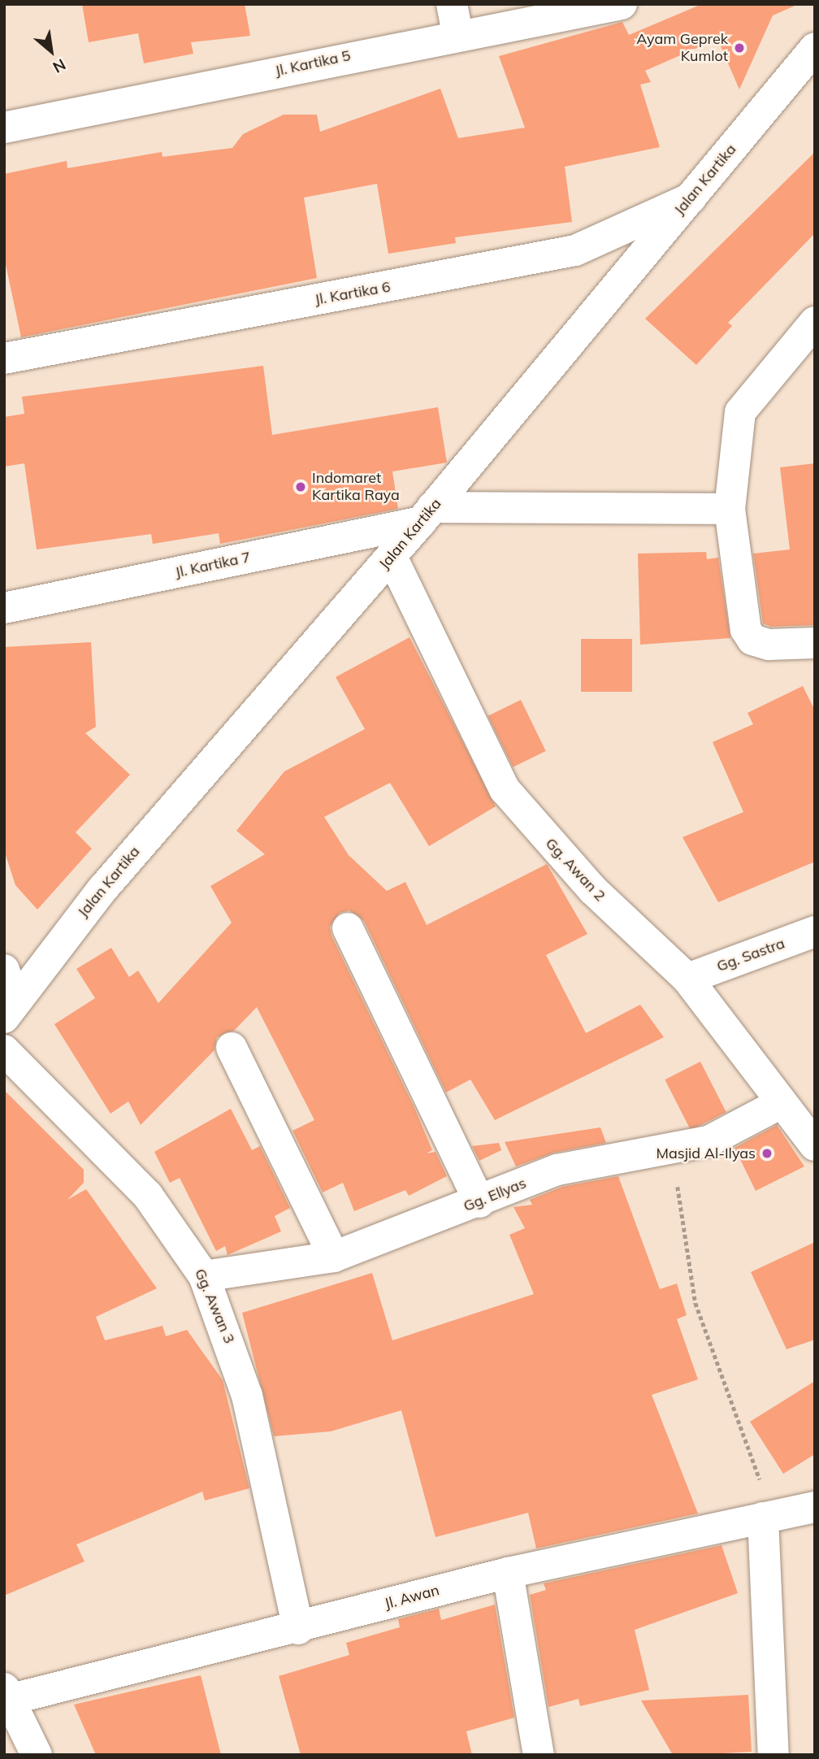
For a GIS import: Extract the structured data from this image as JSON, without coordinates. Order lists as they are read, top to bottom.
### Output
{
  "streets": {
    "street": [
      "Jl. Kartika 5",
      "Jalan Kartika",
      "Jl. Kartika 6",
      "Jl. Kartika 7",
      "Gg. Awan 2",
      "Gg. Sastra",
      "Gg. Ellyas",
      "Gg. Awan 3",
      "Jl. Awan"
    ]
  },
  "crossings": [
    ["Jalan Kartika", "Jl. Kartika 6"],
    ["Jalan Kartika", "Jl. Kartika 7"],
    ["Jalan Kartika", "Gg. Awan 2"],
    ["Gg. Awan 2", "Gg. Sastra"],
    ["Gg. Awan 2", "Gg. Ellyas"],
    ["Gg. Ellyas", "Gg. Awan 3"],
    ["Gg. Awan 3", "Jl. Awan"]
  ],
  "places": ["Ayam Geprek Kumlot", "Indomaret Kartika Raya", "Masjid Al-Ilyas"],
  "north": "bottom right"
}
